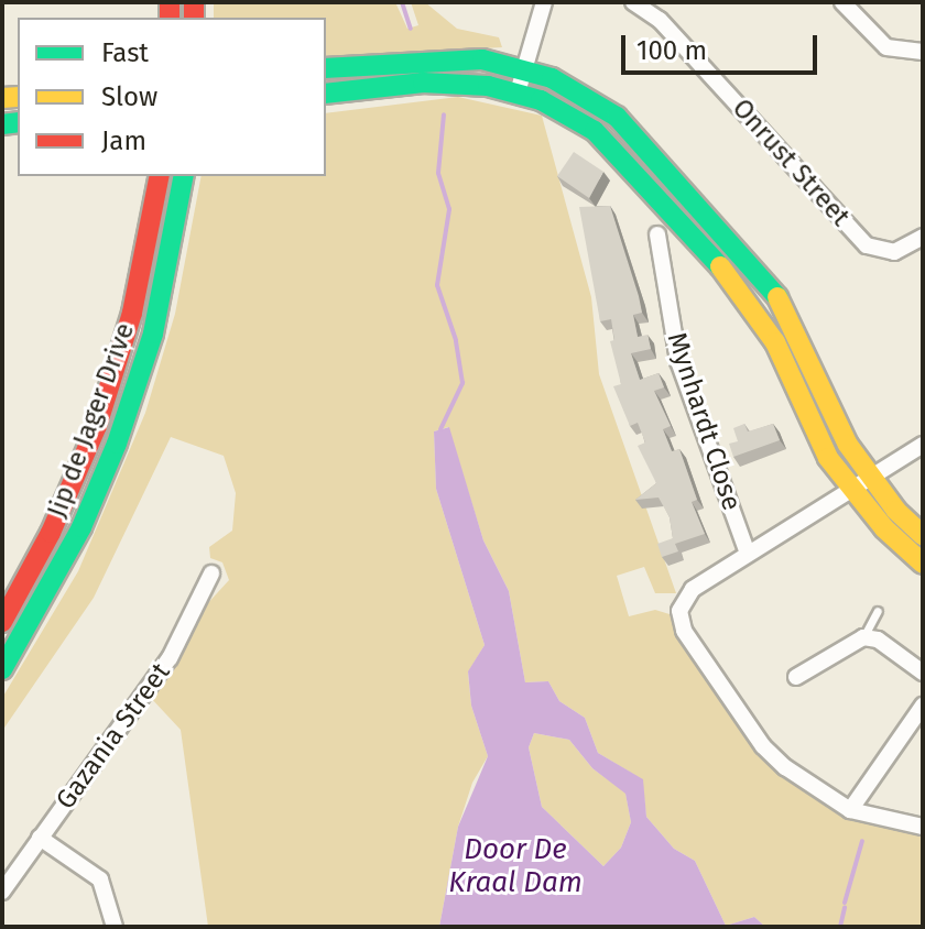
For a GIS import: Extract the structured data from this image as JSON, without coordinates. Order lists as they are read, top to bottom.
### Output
{
  "streets": {
    "street": [
      "Onrust Street",
      "Jip de Jager Drive",
      "Mynhardt Close",
      "Gazania Street"
    ]
  },
  "water": ["Door De Kraal Dam"],
  "legend": ["Fast", "Slow", "Jam"],
  "scale_bar": "100 m"
}
